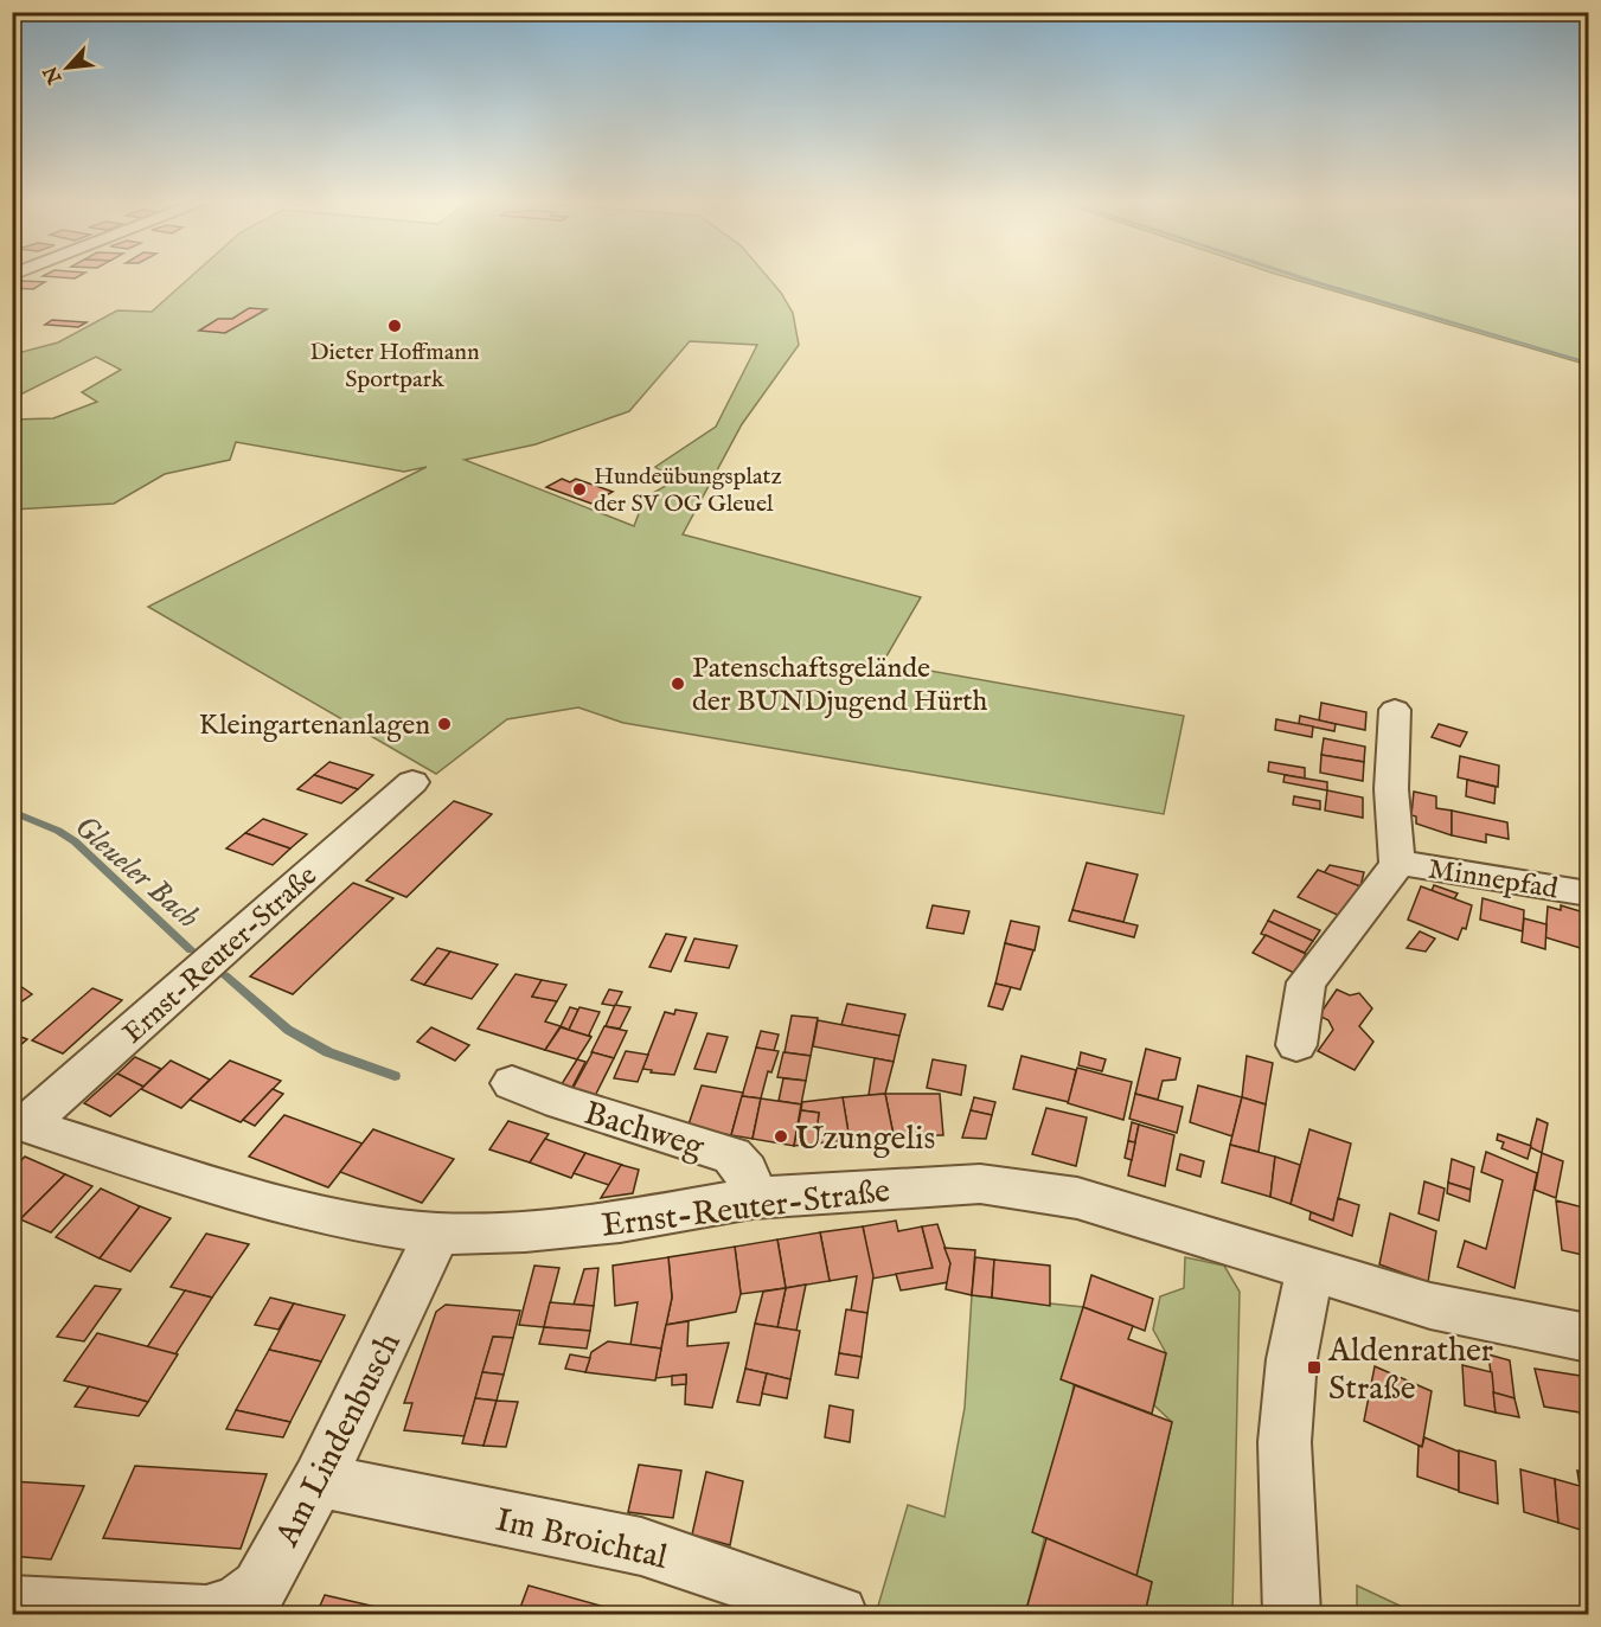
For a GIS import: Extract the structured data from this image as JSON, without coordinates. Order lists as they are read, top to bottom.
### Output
{
  "streets": {
    "street": [
      "Minnepfad",
      "Ernst-Reuter-Straße",
      "Bachweg",
      "Am Lindenbusch",
      "Im Broichtal"
    ]
  },
  "crossings": [
    ["Ernst-Reuter-Straße", "Bachweg"],
    ["Ernst-Reuter-Straße", "Am Lindenbusch"],
    ["Am Lindenbusch", "Im Broichtal"]
  ],
  "water": ["Gleueler Bach"],
  "places": {
    "other": [
      "Dieter Hoffmann Sportpark",
      "Hundeübungsplatz der SV OG Gleuel",
      "Patenschaftsgelände der BUNDjugend Hürth",
      "Kleingartenanlagen",
      "Uzungelis"
    ],
    "transit": ["Aldenrather Straße"]
  },
  "north": "bottom left"
}
